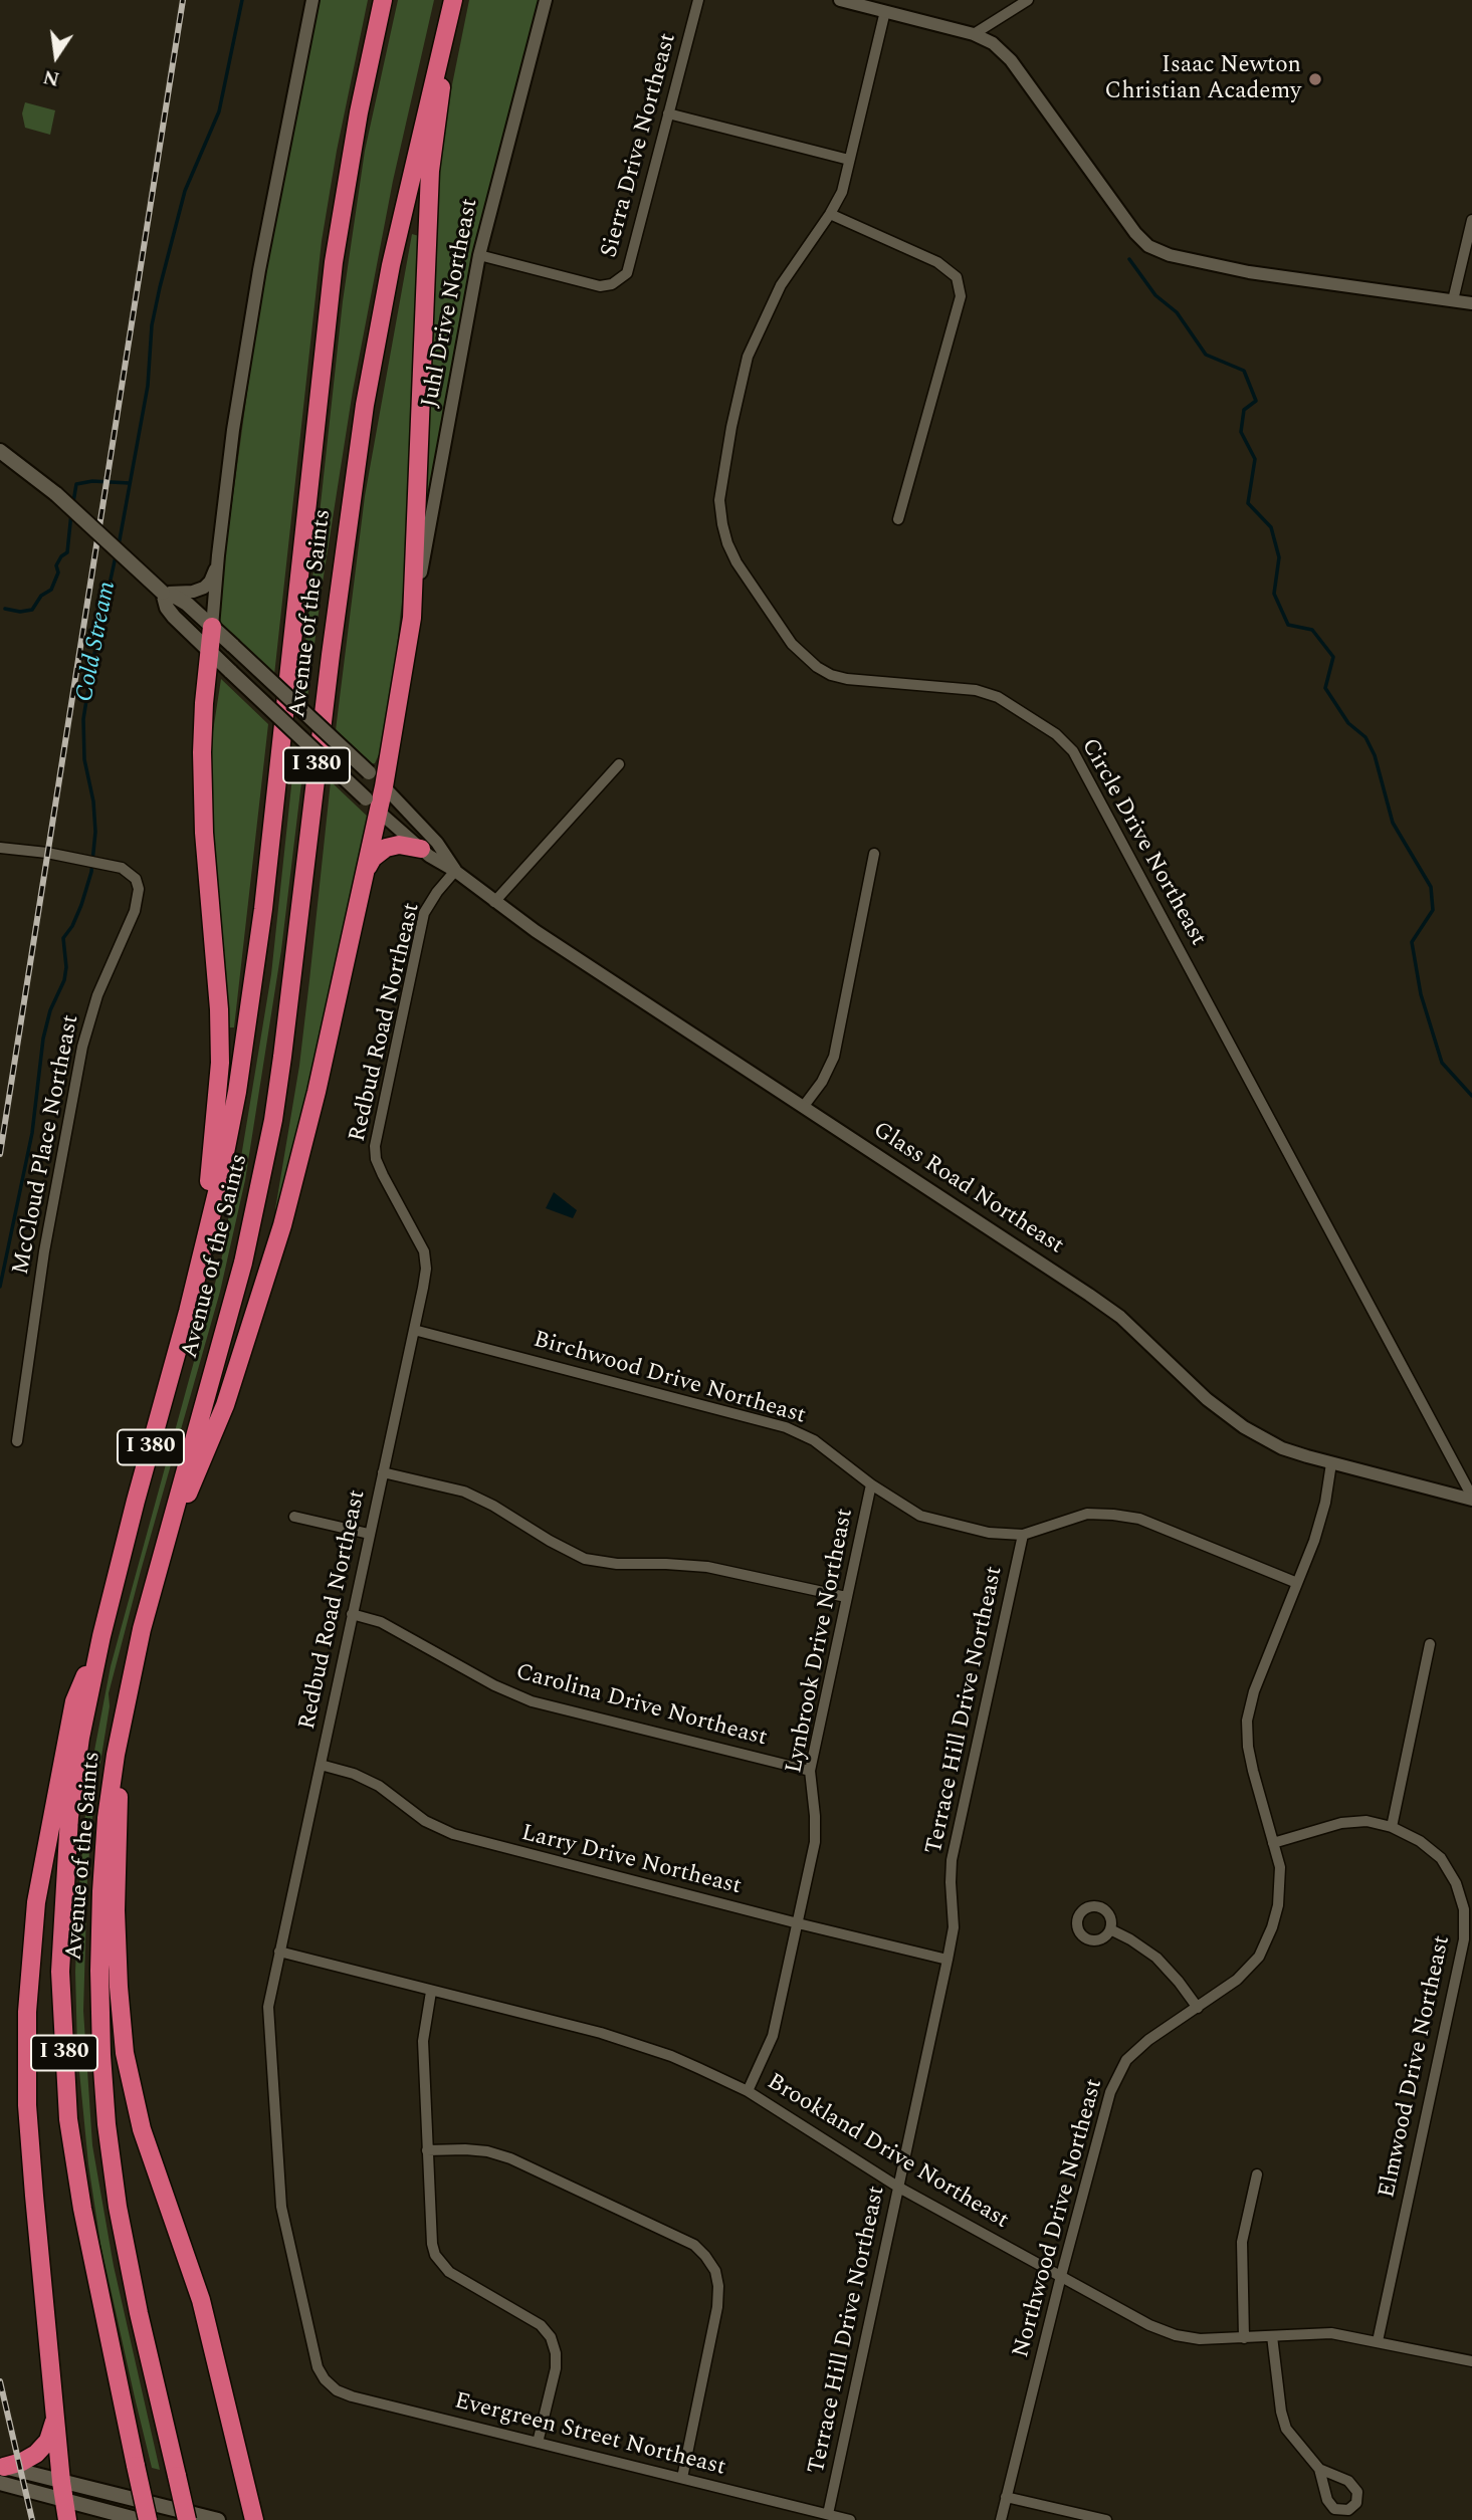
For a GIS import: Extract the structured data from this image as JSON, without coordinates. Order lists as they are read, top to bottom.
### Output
{
  "streets": {
    "highway": ["Avenue of the Saints", "I 380"],
    "street": [
      "Sierra Drive Northeast",
      "Juhl Drive Northeast",
      "Circle Drive Northeast",
      "Redbud Road Northeast",
      "McCloud Place Northeast",
      "Glass Road Northeast",
      "Birchwood Drive Northeast",
      "Lynbrook Drive Northeast",
      "Carolina Drive Northeast",
      "Terrace Hill Drive Northeast",
      "Larry Drive Northeast",
      "Elmwood Drive Northeast",
      "Brookland Drive Northeast",
      "Northwood Drive Northeast",
      "Evergreen Street Northeast"
    ]
  },
  "crossings": [
    ["Sierra Drive Northeast", "Juhl Drive Northeast"],
    ["Circle Drive Northeast", "Glass Road Northeast"],
    ["Redbud Road Northeast", "Glass Road Northeast"],
    ["Redbud Road Northeast", "Birchwood Drive Northeast"],
    ["Redbud Road Northeast", "Carolina Drive Northeast"],
    ["Redbud Road Northeast", "Larry Drive Northeast"],
    ["Redbud Road Northeast", "Brookland Drive Northeast"],
    ["Redbud Road Northeast", "Evergreen Street Northeast"],
    ["Glass Road Northeast", "Northwood Drive Northeast"],
    ["Birchwood Drive Northeast", "Lynbrook Drive Northeast"],
    ["Birchwood Drive Northeast", "Terrace Hill Drive Northeast"],
    ["Birchwood Drive Northeast", "Northwood Drive Northeast"],
    ["Lynbrook Drive Northeast", "Carolina Drive Northeast"],
    ["Lynbrook Drive Northeast", "Larry Drive Northeast"],
    ["Lynbrook Drive Northeast", "Brookland Drive Northeast"],
    ["Terrace Hill Drive Northeast", "Larry Drive Northeast"],
    ["Terrace Hill Drive Northeast", "Brookland Drive Northeast"],
    ["Terrace Hill Drive Northeast", "Evergreen Street Northeast"],
    ["Elmwood Drive Northeast", "Brookland Drive Northeast"],
    ["Elmwood Drive Northeast", "Northwood Drive Northeast"],
    ["Brookland Drive Northeast", "Northwood Drive Northeast"]
  ],
  "water": ["Cold Stream"],
  "places": ["Isaac Newton Christian Academy"],
  "north": "bottom"
}
